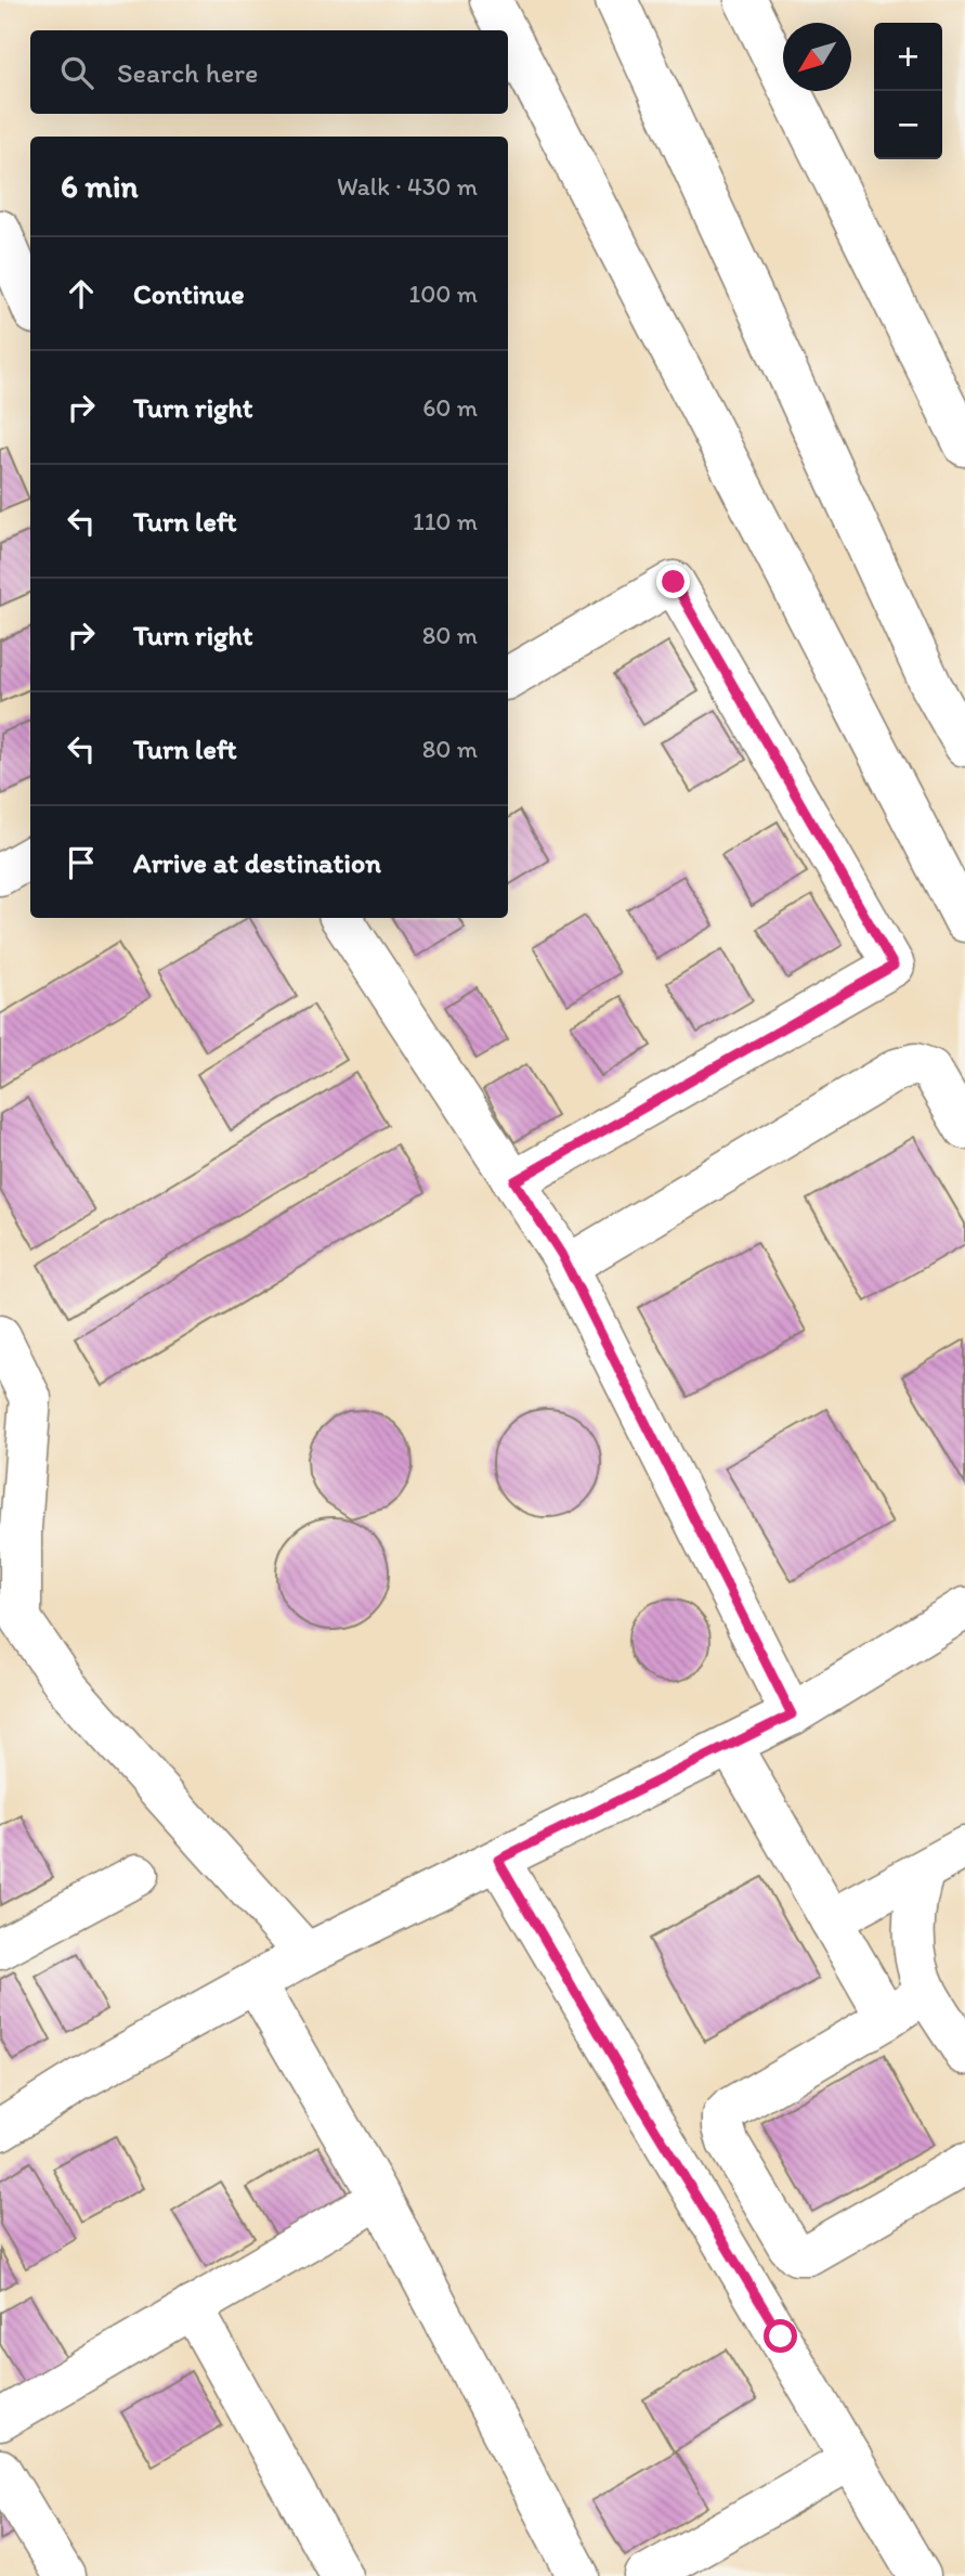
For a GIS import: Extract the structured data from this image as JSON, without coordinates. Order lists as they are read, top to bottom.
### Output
{
  "north": "bottom left",
  "page": {
    "map_buttons": ["+", "−"],
    "search": "Search here",
    "heading": ["6 min", "Walk · 430 m"],
    "list": [
      ["Continue", "100 m"],
      ["Turn right", "60 m"],
      ["Turn left", "110 m"],
      ["Turn right", "80 m"],
      ["Turn left", "80 m"],
      "Arrive at destination"
    ]
  }
}
